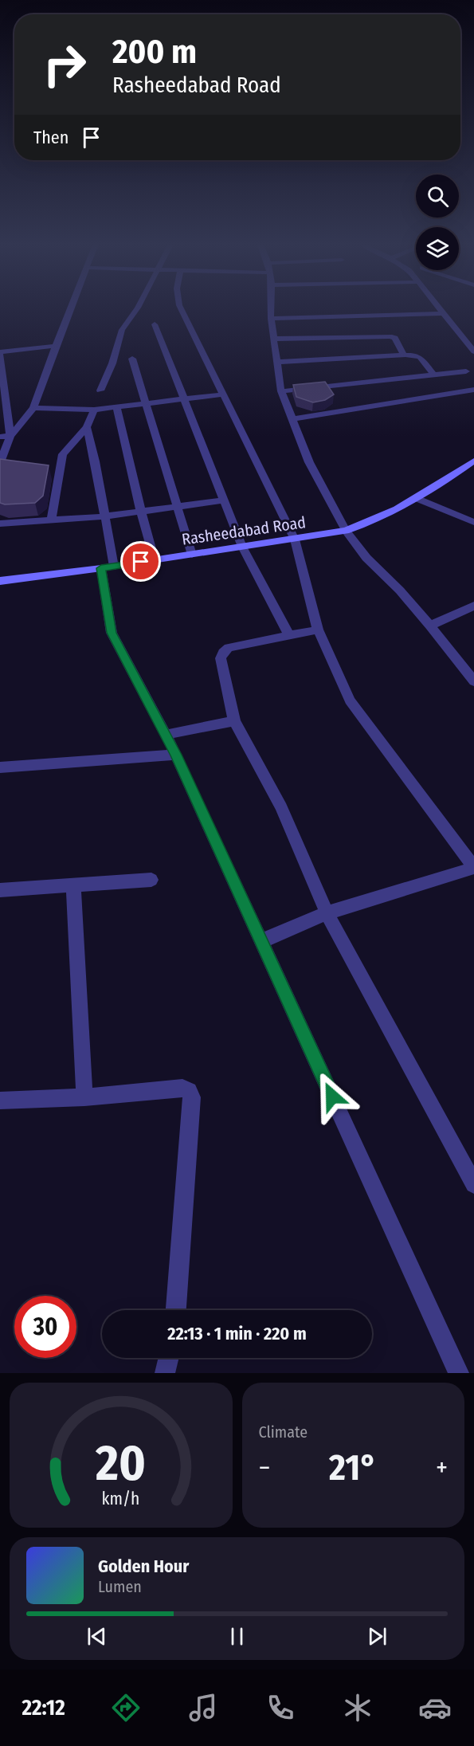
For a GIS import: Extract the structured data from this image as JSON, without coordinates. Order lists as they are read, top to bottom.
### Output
{
  "streets": {
    "main road": ["Rasheedabad Road"]
  },
  "page": {
    "turn": ["200 m", "Rasheedabad Road"],
    "then": "Then",
    "limit": "30",
    "trip": "22:13 · 1 min · 220 m",
    "tile": "Climate",
    "heat": ["−", "21°", "+"],
    "song": ["Golden Hour", "Lumen"],
    "tabs": "22:12",
    "gauge": ["20", "km/h"]
  }
}
